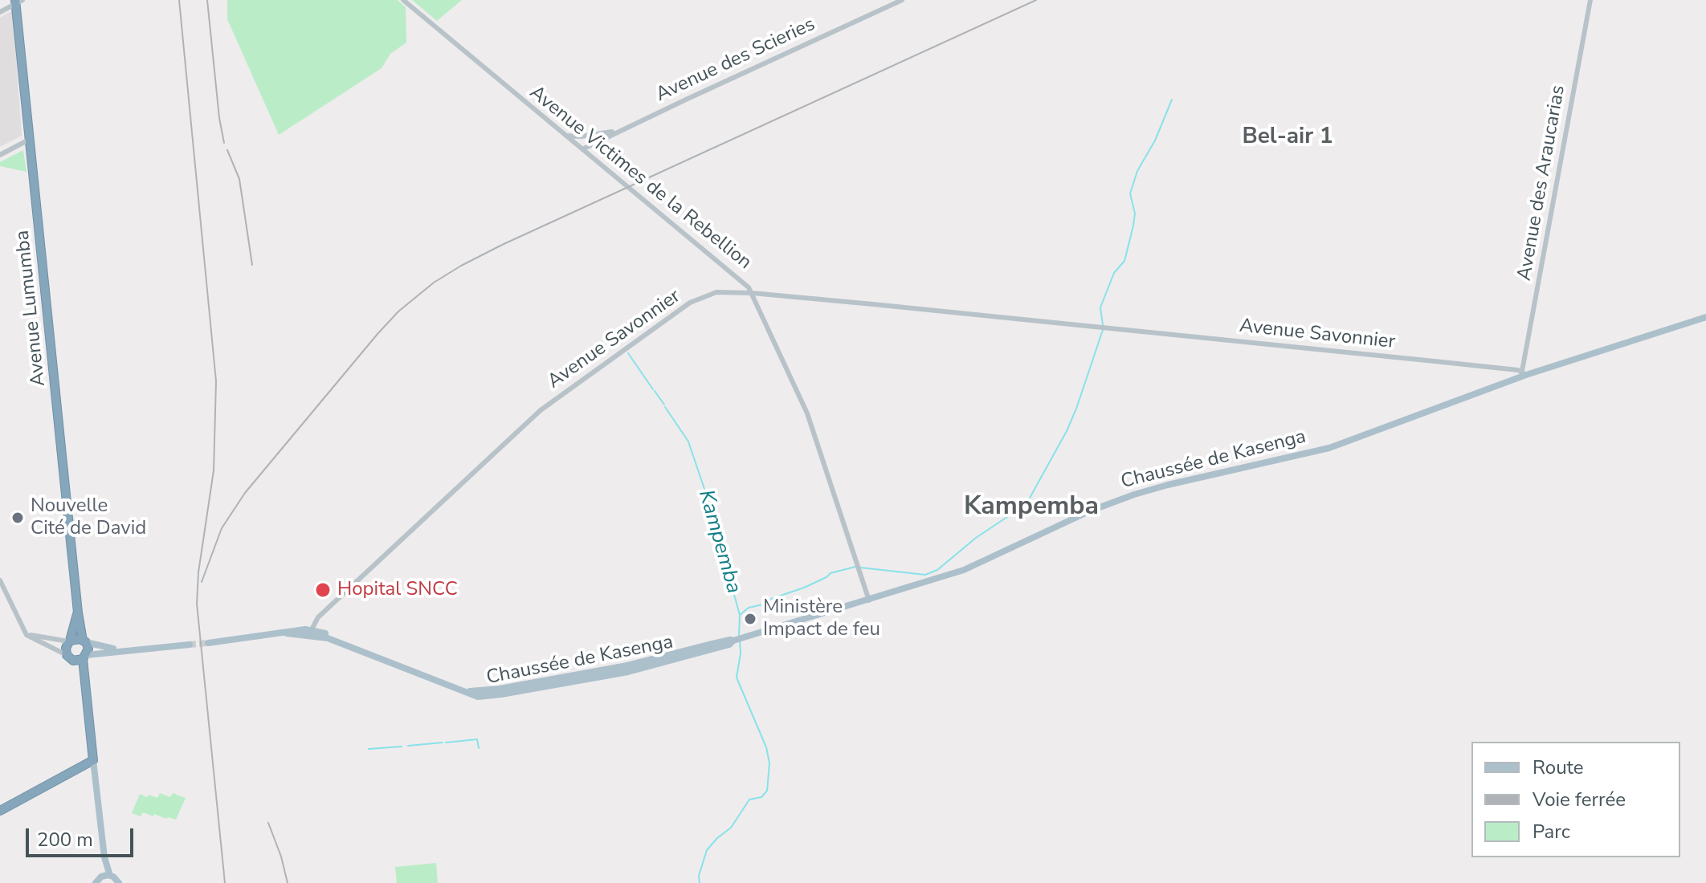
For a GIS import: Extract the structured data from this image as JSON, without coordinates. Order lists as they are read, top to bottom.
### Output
{
  "streets": {
    "highway": ["Avenue Lumumba"],
    "main road": ["Chaussée de Kasenga"],
    "street": [
      "Avenue des Scieries",
      "Avenue Victimes de la Rebellion",
      "Avenue des Araucarias",
      "Avenue Savonnier"
    ]
  },
  "crossings": [
    ["Avenue des Scieries", "Avenue Victimes de la Rebellion"],
    ["Avenue Victimes de la Rebellion", "Avenue Savonnier"],
    ["Avenue Victimes de la Rebellion", "Chaussée de Kasenga"],
    ["Avenue des Araucarias", "Avenue Savonnier"],
    ["Avenue des Araucarias", "Chaussée de Kasenga"],
    ["Avenue Savonnier", "Chaussée de Kasenga"]
  ],
  "districts": ["Bel-air 1", "Kampemba"],
  "water": ["Kampemba"],
  "places": ["Nouvelle Cité de David", "Hopital SNCC", "Ministère Impact de feu"],
  "legend": ["Route", "Voie ferrée", "Parc"],
  "scale_bar": "200 m"
}
